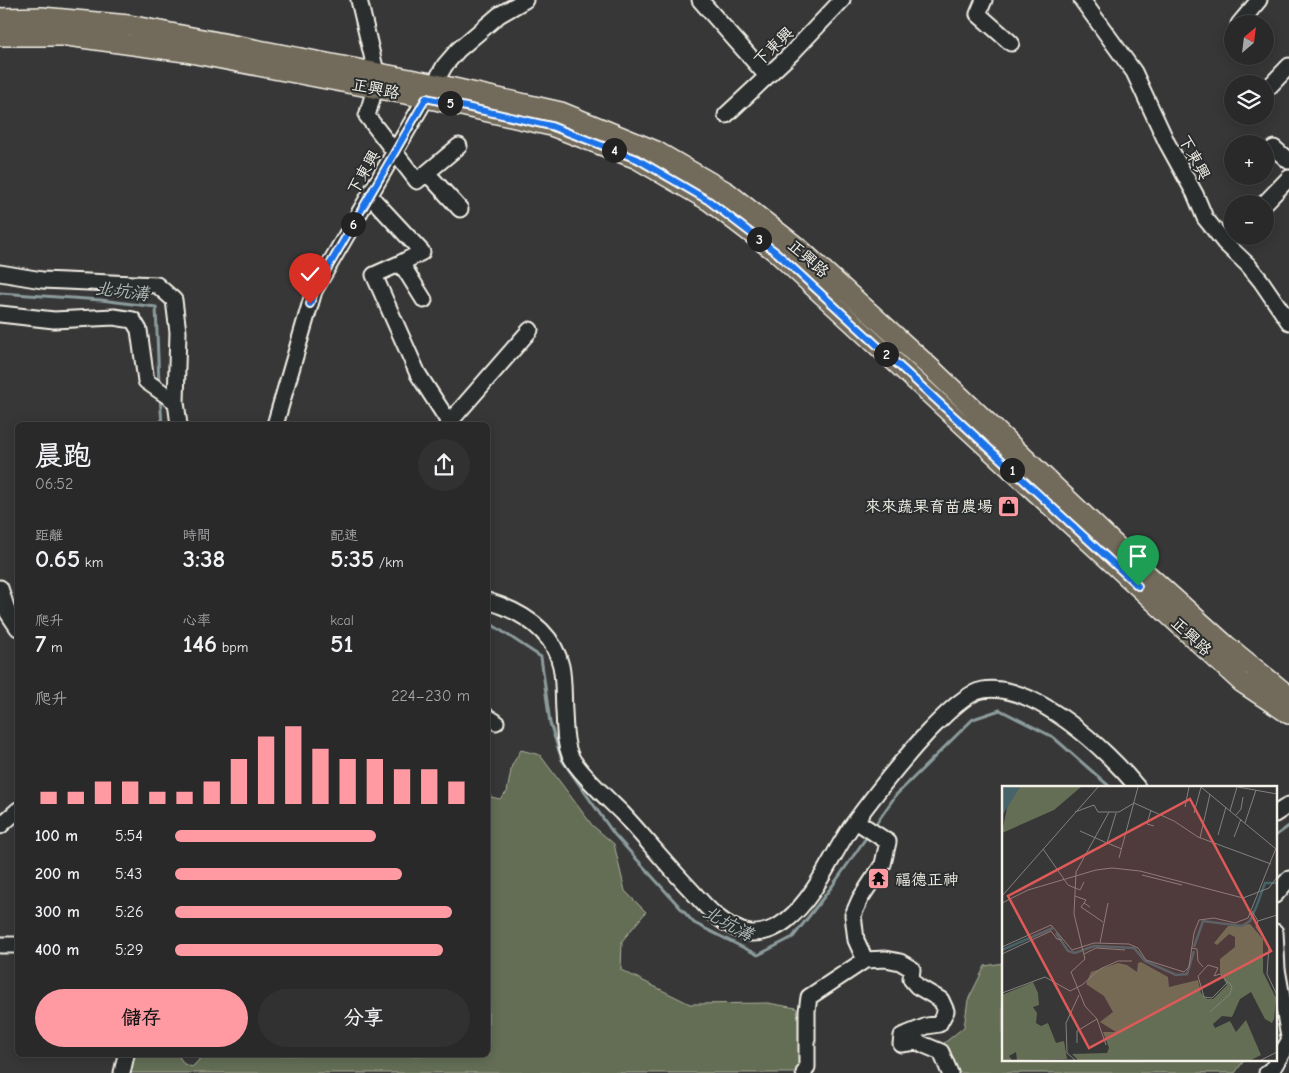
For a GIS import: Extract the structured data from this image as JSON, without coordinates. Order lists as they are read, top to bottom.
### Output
{
  "streets": {
    "main road": ["正興路"],
    "street": ["下東興"]
  },
  "crossings": [
    ["下東興", "正興路"]
  ],
  "water": ["北坑溝"],
  "places": {
    "shop": ["來來蔬果育苗農場"],
    "temple": ["福德正神"]
  },
  "north": "top right",
  "page": {
    "map_buttons": ["+", "−"],
    "pins": [
      "5",
      "4",
      "6",
      "3",
      "2",
      "1"
    ],
    "heading": ["晨跑", "06:52"],
    "stats": [
      ["距離", "0.65 km"],
      ["時間", "3:38"],
      ["配速", "5:35 /km"],
      ["爬升", "7 m"],
      ["心率", "146 bpm"],
      ["kcal", "51"]
    ],
    "chart": ["爬升", "224–230 m"],
    "list": [
      {
        "name": "100 m",
        "note": "5:54"
      },
      {
        "name": "200 m",
        "note": "5:43"
      },
      {
        "name": "300 m",
        "note": "5:26"
      },
      {
        "name": "400 m",
        "note": "5:29"
      }
    ],
    "buttons": ["儲存", "分享"]
  }
}
